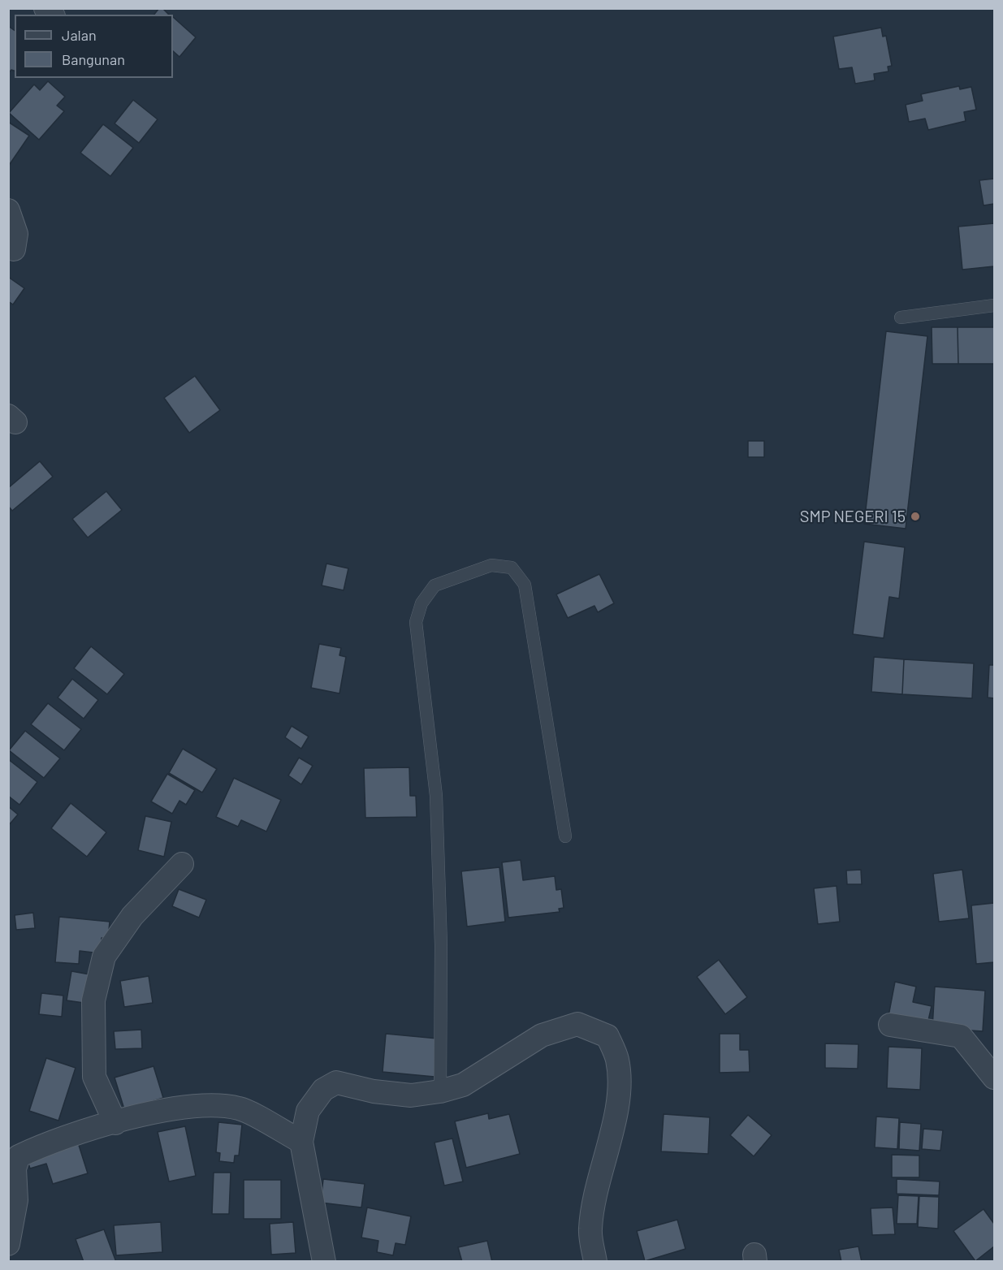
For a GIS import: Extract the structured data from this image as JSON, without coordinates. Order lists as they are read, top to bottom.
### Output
{
  "places": ["SMP NEGERI 15"],
  "legend": ["Jalan", "Bangunan"]
}
